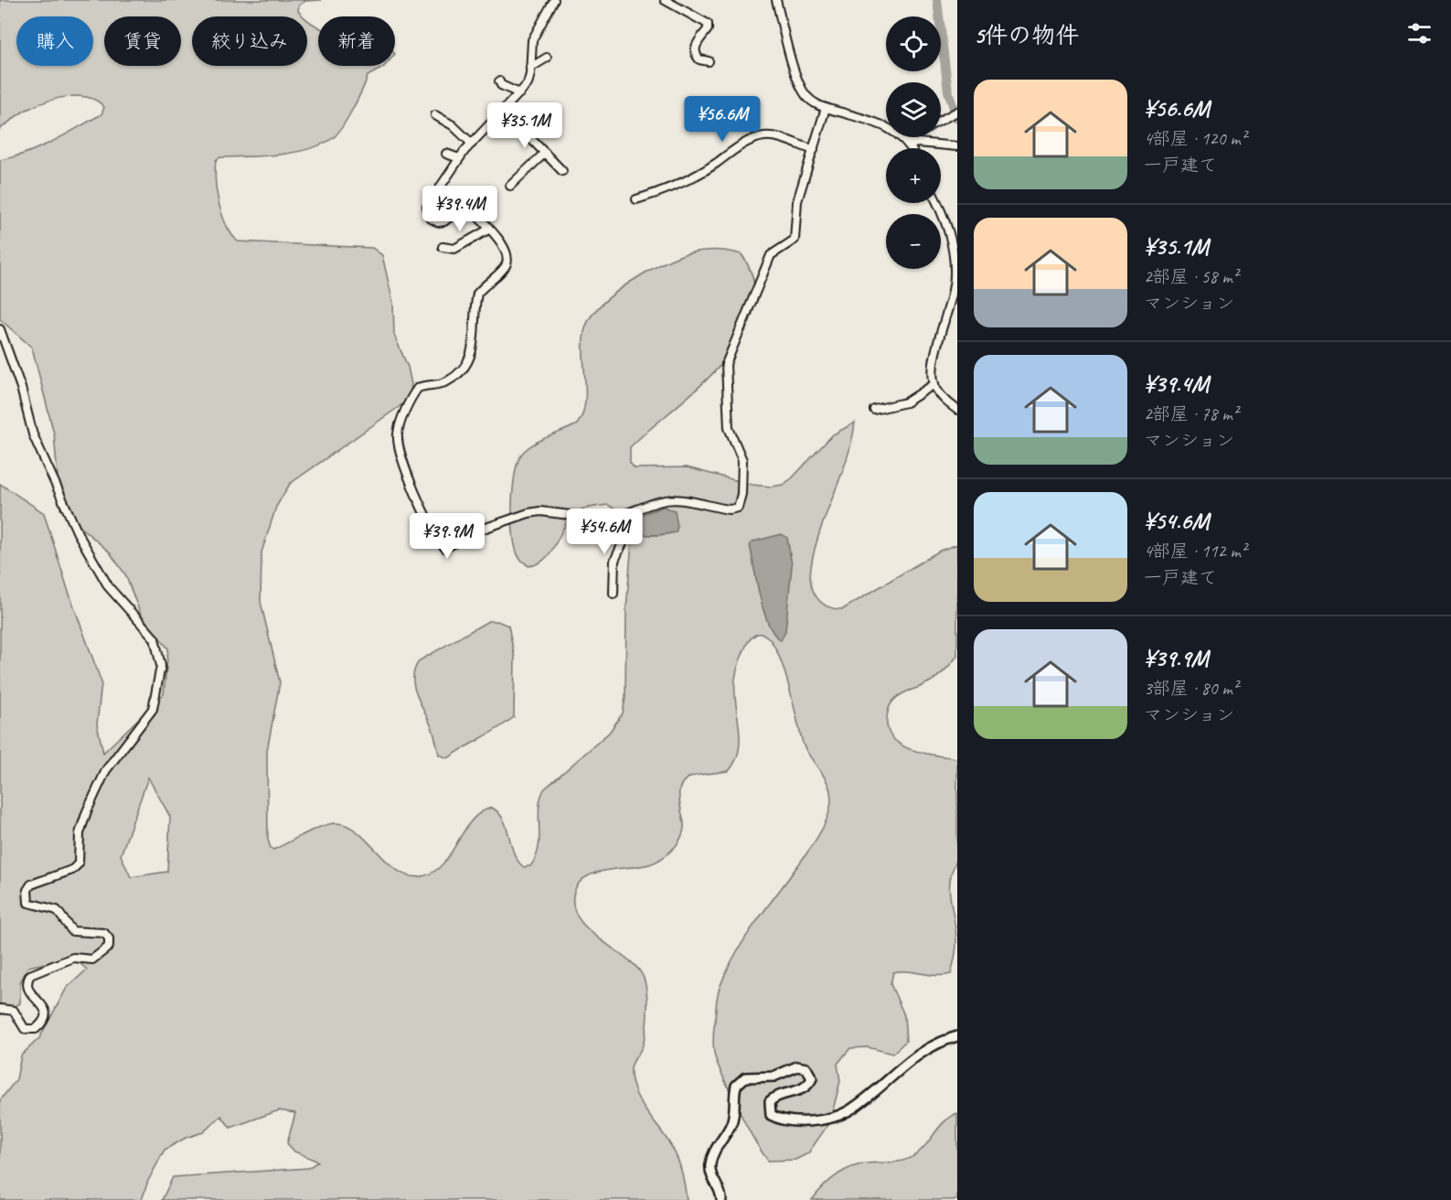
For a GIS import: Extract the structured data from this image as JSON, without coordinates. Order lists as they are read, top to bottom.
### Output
{
  "page": {
    "heading": "5件の物件",
    "map_buttons": ["+", "−"],
    "chip": [
      "購入",
      "賃貸",
      "絞り込み",
      "新着"
    ],
    "list": [
      {
        "name": "¥56.6M",
        "note": "4部屋 · 120 m² · 一戸建て"
      },
      {
        "name": "¥35.1M",
        "note": "2部屋 · 58 m² · マンション"
      },
      {
        "name": "¥39.4M",
        "note": "2部屋 · 78 m² · マンション"
      },
      {
        "name": "¥54.6M",
        "note": "4部屋 · 112 m² · 一戸建て"
      },
      {
        "name": "¥39.9M",
        "note": "3部屋 · 80 m² · マンション"
      }
    ],
    "price": [
      "¥56.6M",
      "¥35.1M",
      "¥39.4M",
      "¥54.6M",
      "¥39.9M"
    ]
  }
}
